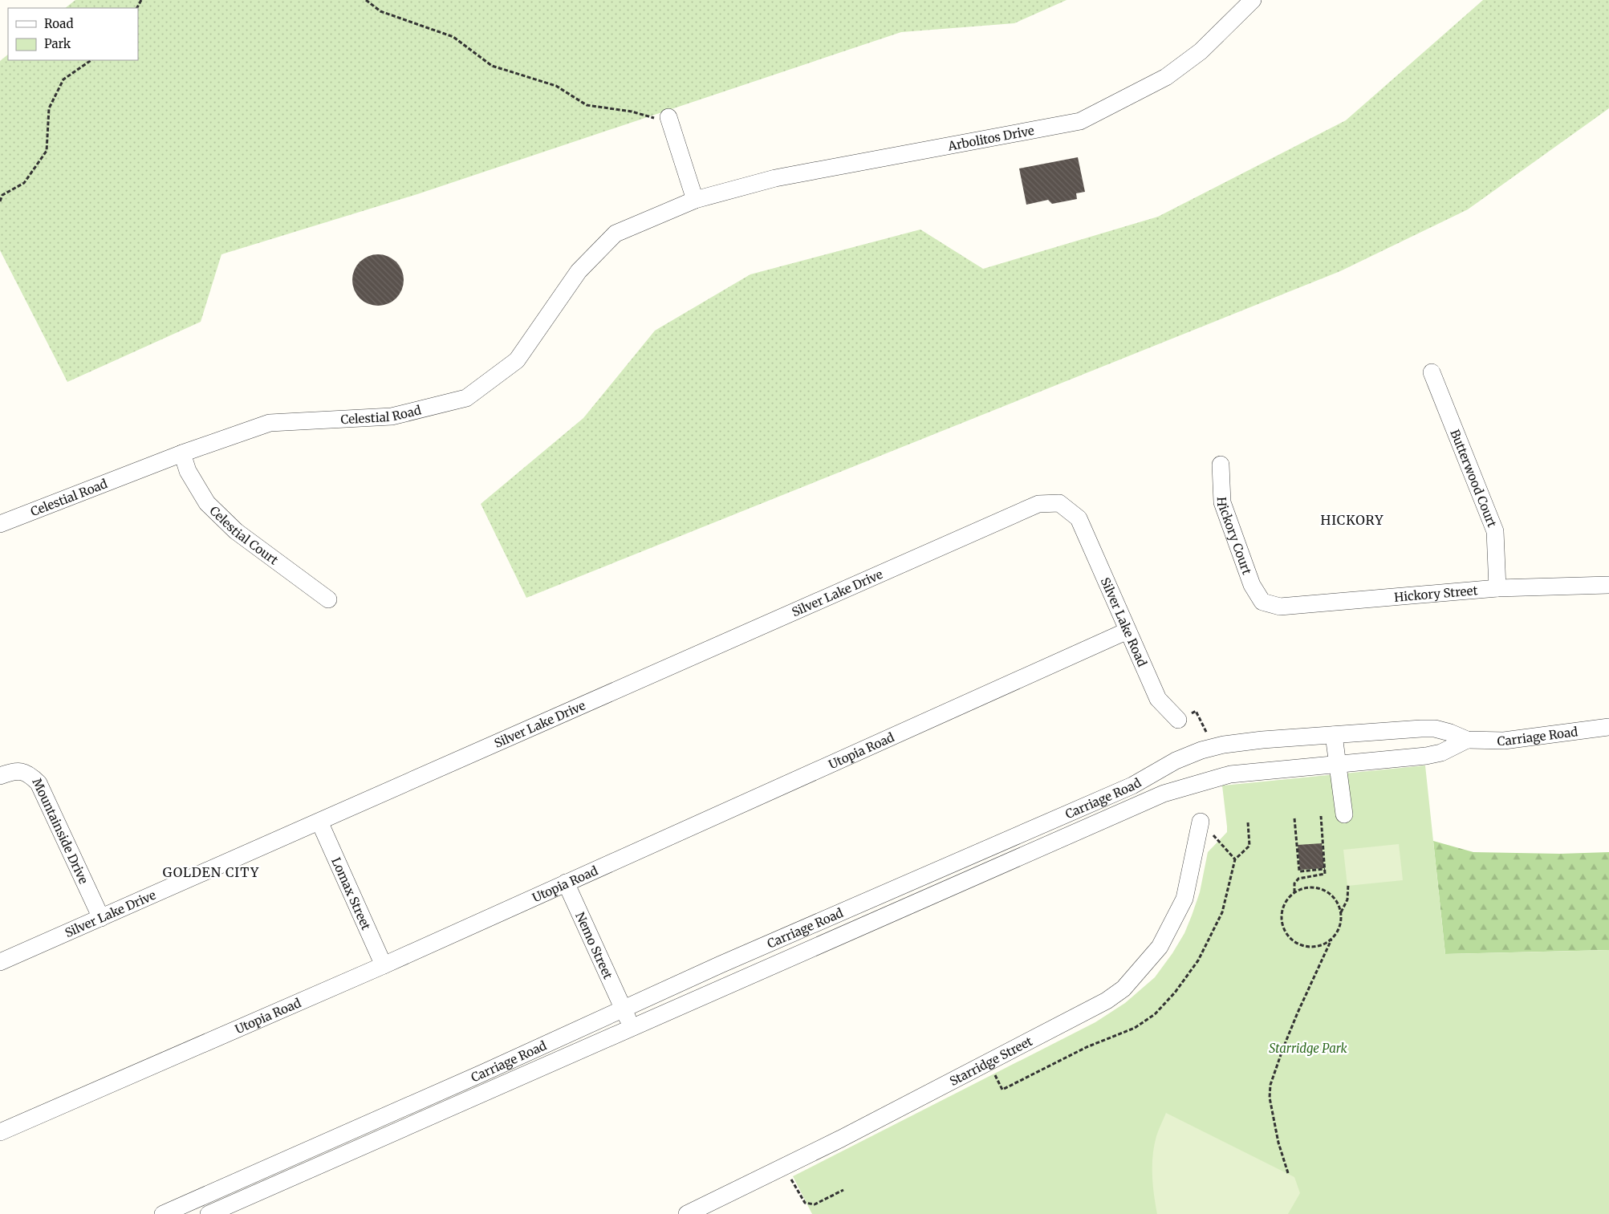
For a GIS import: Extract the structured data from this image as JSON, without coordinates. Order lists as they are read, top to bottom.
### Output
{
  "streets": {
    "street": [
      "Arbolitos Drive",
      "Celestial Road",
      "Butterwood Court",
      "Celestial Court",
      "Hickory Court",
      "Silver Lake Drive",
      "Hickory Street",
      "Silver Lake Road",
      "Carriage Road",
      "Utopia Road",
      "Mountainside Drive",
      "Lomax Street",
      "Nemo Street",
      "Starridge Street"
    ]
  },
  "crossings": [
    ["Arbolitos Drive", "Celestial Road"],
    ["Celestial Road", "Celestial Court"],
    ["Butterwood Court", "Hickory Street"],
    ["Hickory Court", "Hickory Street"],
    ["Silver Lake Drive", "Silver Lake Road"],
    ["Silver Lake Drive", "Mountainside Drive"],
    ["Silver Lake Drive", "Lomax Street"],
    ["Silver Lake Road", "Utopia Road"],
    ["Carriage Road", "Nemo Street"],
    ["Utopia Road", "Lomax Street"],
    ["Utopia Road", "Nemo Street"]
  ],
  "districts": ["HICKORY", "GOLDEN CITY"],
  "parks": ["Starridge Park"],
  "legend": ["Road", "Park"]
}
